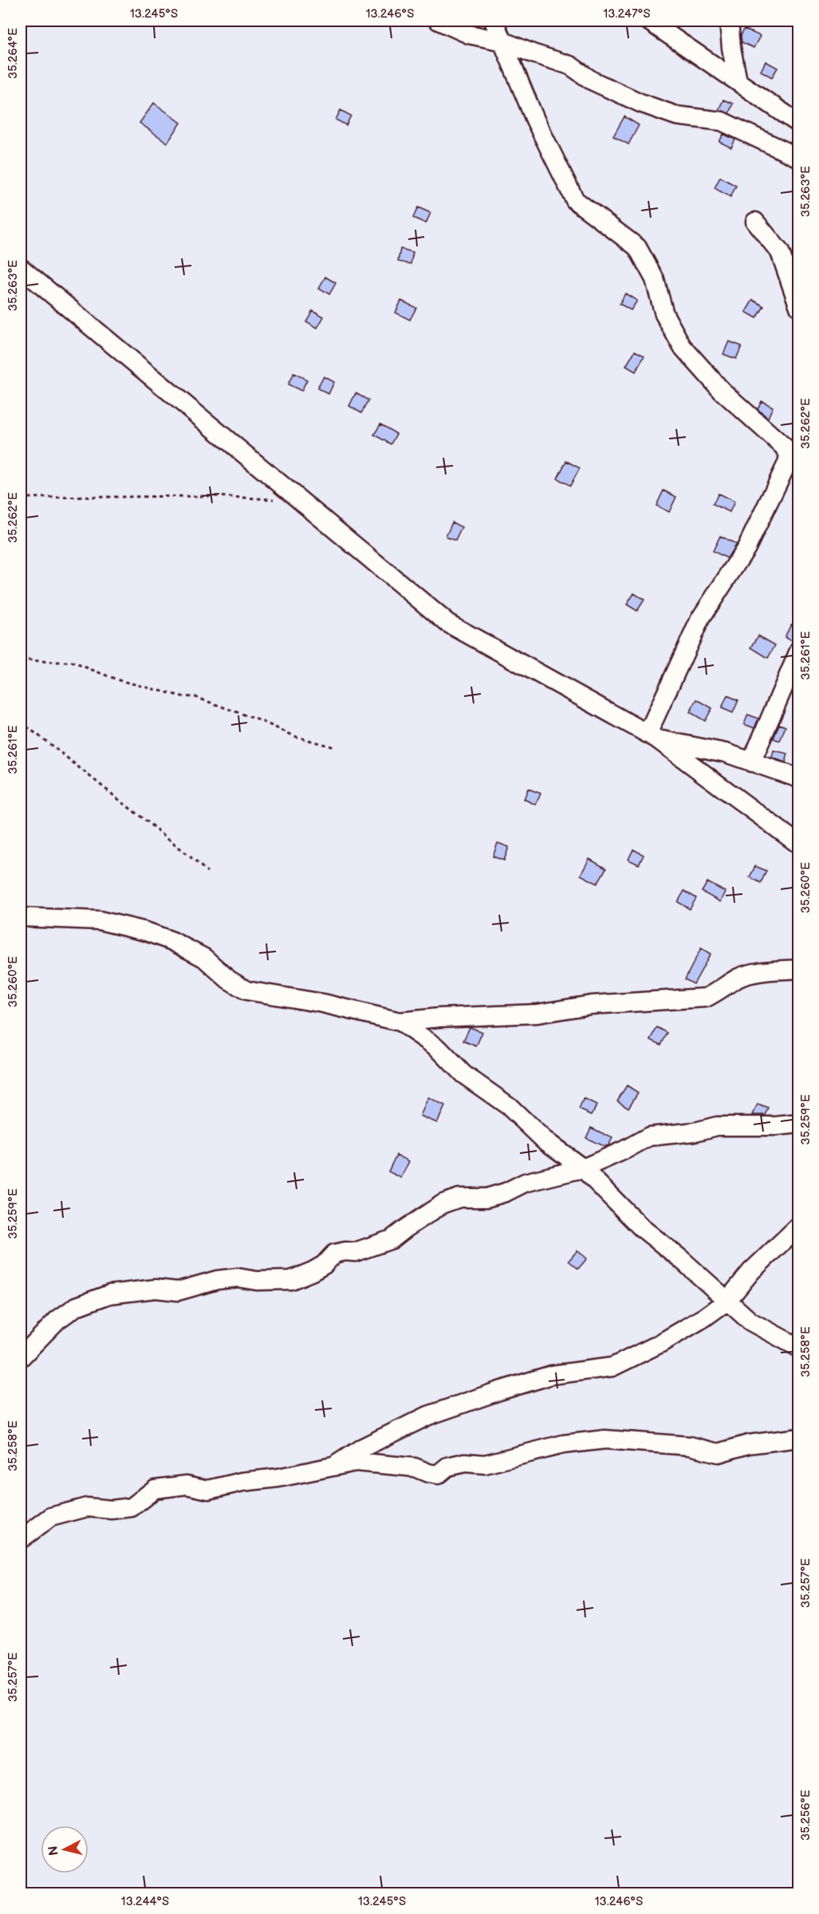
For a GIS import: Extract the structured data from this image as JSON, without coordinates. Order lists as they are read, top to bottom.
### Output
{
  "north": "left",
  "coordinates": [
    "13.245°S",
    "13.246°S",
    "13.247°S",
    "35.264°E",
    "35.263°E",
    "35.262°E",
    "35.261°E",
    "35.260°E",
    "35.259°E",
    "35.258°E",
    "35.257°E",
    "35.256°E",
    "13.244°S"
  ]
}
